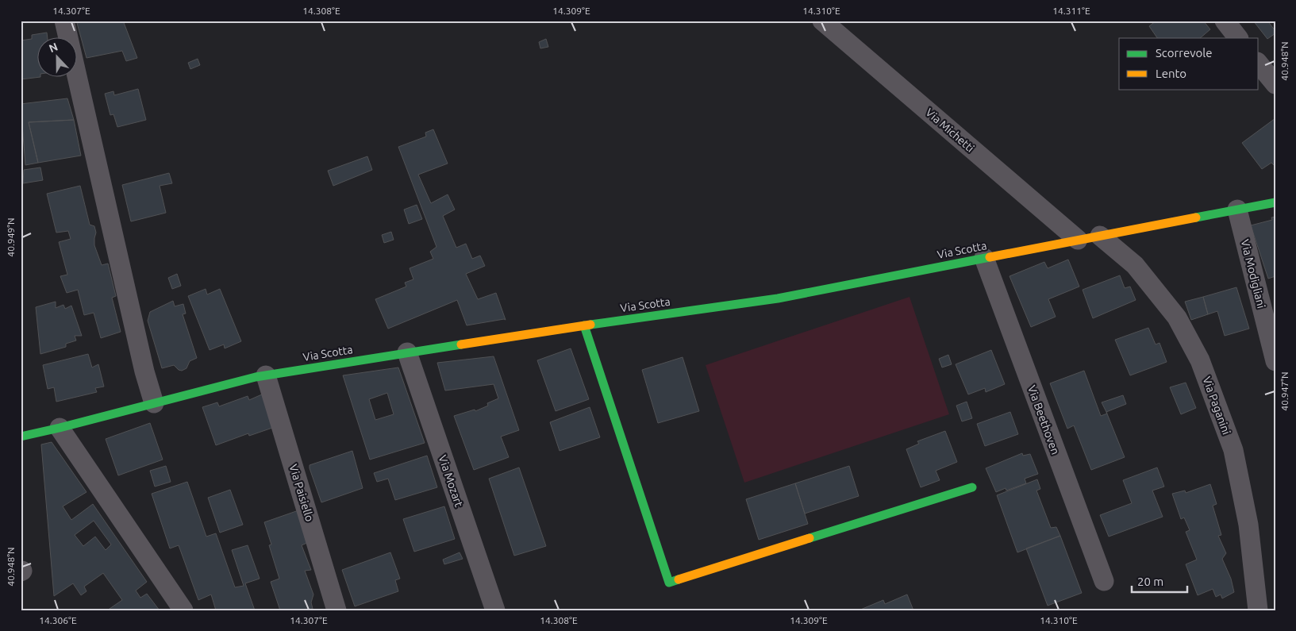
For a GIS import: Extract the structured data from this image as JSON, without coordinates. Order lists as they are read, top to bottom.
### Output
{
  "streets": {
    "street": [
      "Via Michetti",
      "Via Scotta",
      "Via Modigliani",
      "Via Paganini",
      "Via Beethoven",
      "Via Mozart",
      "Via Paisiello"
    ]
  },
  "crossings": [
    ["Via Michetti", "Via Scotta"],
    ["Via Scotta", "Via Modigliani"],
    ["Via Scotta", "Via Paganini"],
    ["Via Scotta", "Via Beethoven"],
    ["Via Scotta", "Via Mozart"],
    ["Via Scotta", "Via Paisiello"]
  ],
  "legend": ["Scorrevole", "Lento"],
  "scale_bar": "20 m",
  "north": "top",
  "coordinates": [
    "14.307°E",
    "14.308°E",
    "14.309°E",
    "14.310°E",
    "14.311°E",
    "40.948°N",
    "40.949°N",
    "40.947°N",
    "14.306°E"
  ]
}
